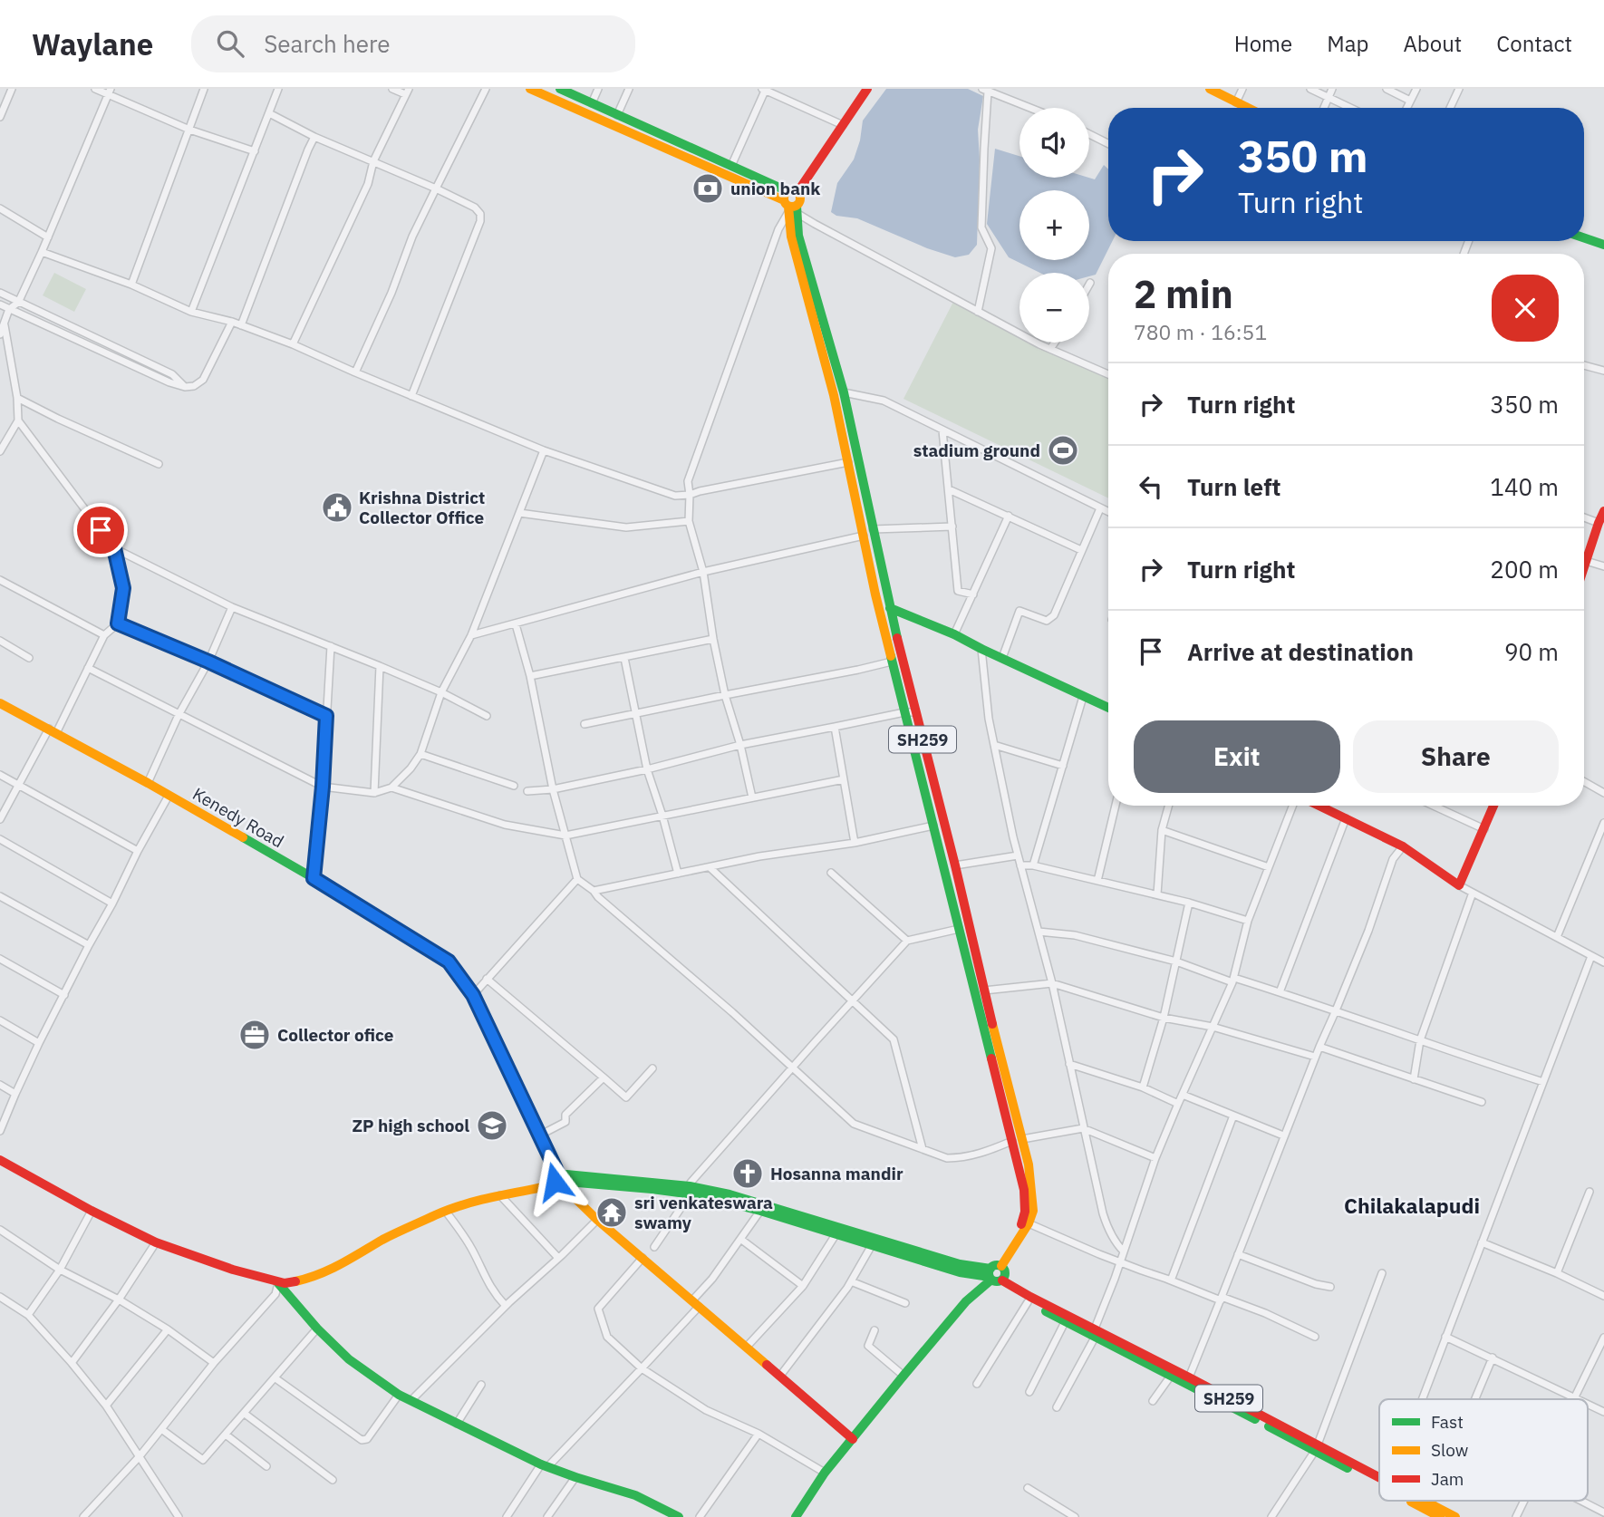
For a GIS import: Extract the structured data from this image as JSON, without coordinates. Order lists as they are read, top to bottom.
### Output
{
  "streets": {
    "main road": ["SH259", "Kenedy Road"]
  },
  "districts": ["Chilakalapudi"],
  "places": {
    "bank": ["union bank"],
    "sports": ["stadium ground"],
    "public building": ["Krishna District Collector Office"],
    "office": ["Collector ofice"],
    "school or university": ["ZP high school"],
    "church": ["Hosanna mandir"],
    "temple": ["sri venkateswara swamy"]
  },
  "legend": ["Fast", "Slow", "Jam"],
  "page": {
    "header": "Waylane",
    "search": "Search here",
    "nav": [
      "Home",
      "Map",
      "About",
      "Contact"
    ],
    "map_buttons": ["+", "−"],
    "turn": ["350 m", "Turn right"],
    "heading": ["2 min", "780 m · 16:51"],
    "list": [
      {
        "name": "Turn right",
        "value": "350 m"
      },
      {
        "name": "Turn left",
        "value": "140 m"
      },
      {
        "name": "Turn right",
        "value": "200 m"
      },
      {
        "name": "Arrive at destination",
        "value": "90 m"
      }
    ],
    "buttons": ["Exit", "Share"]
  }
}
